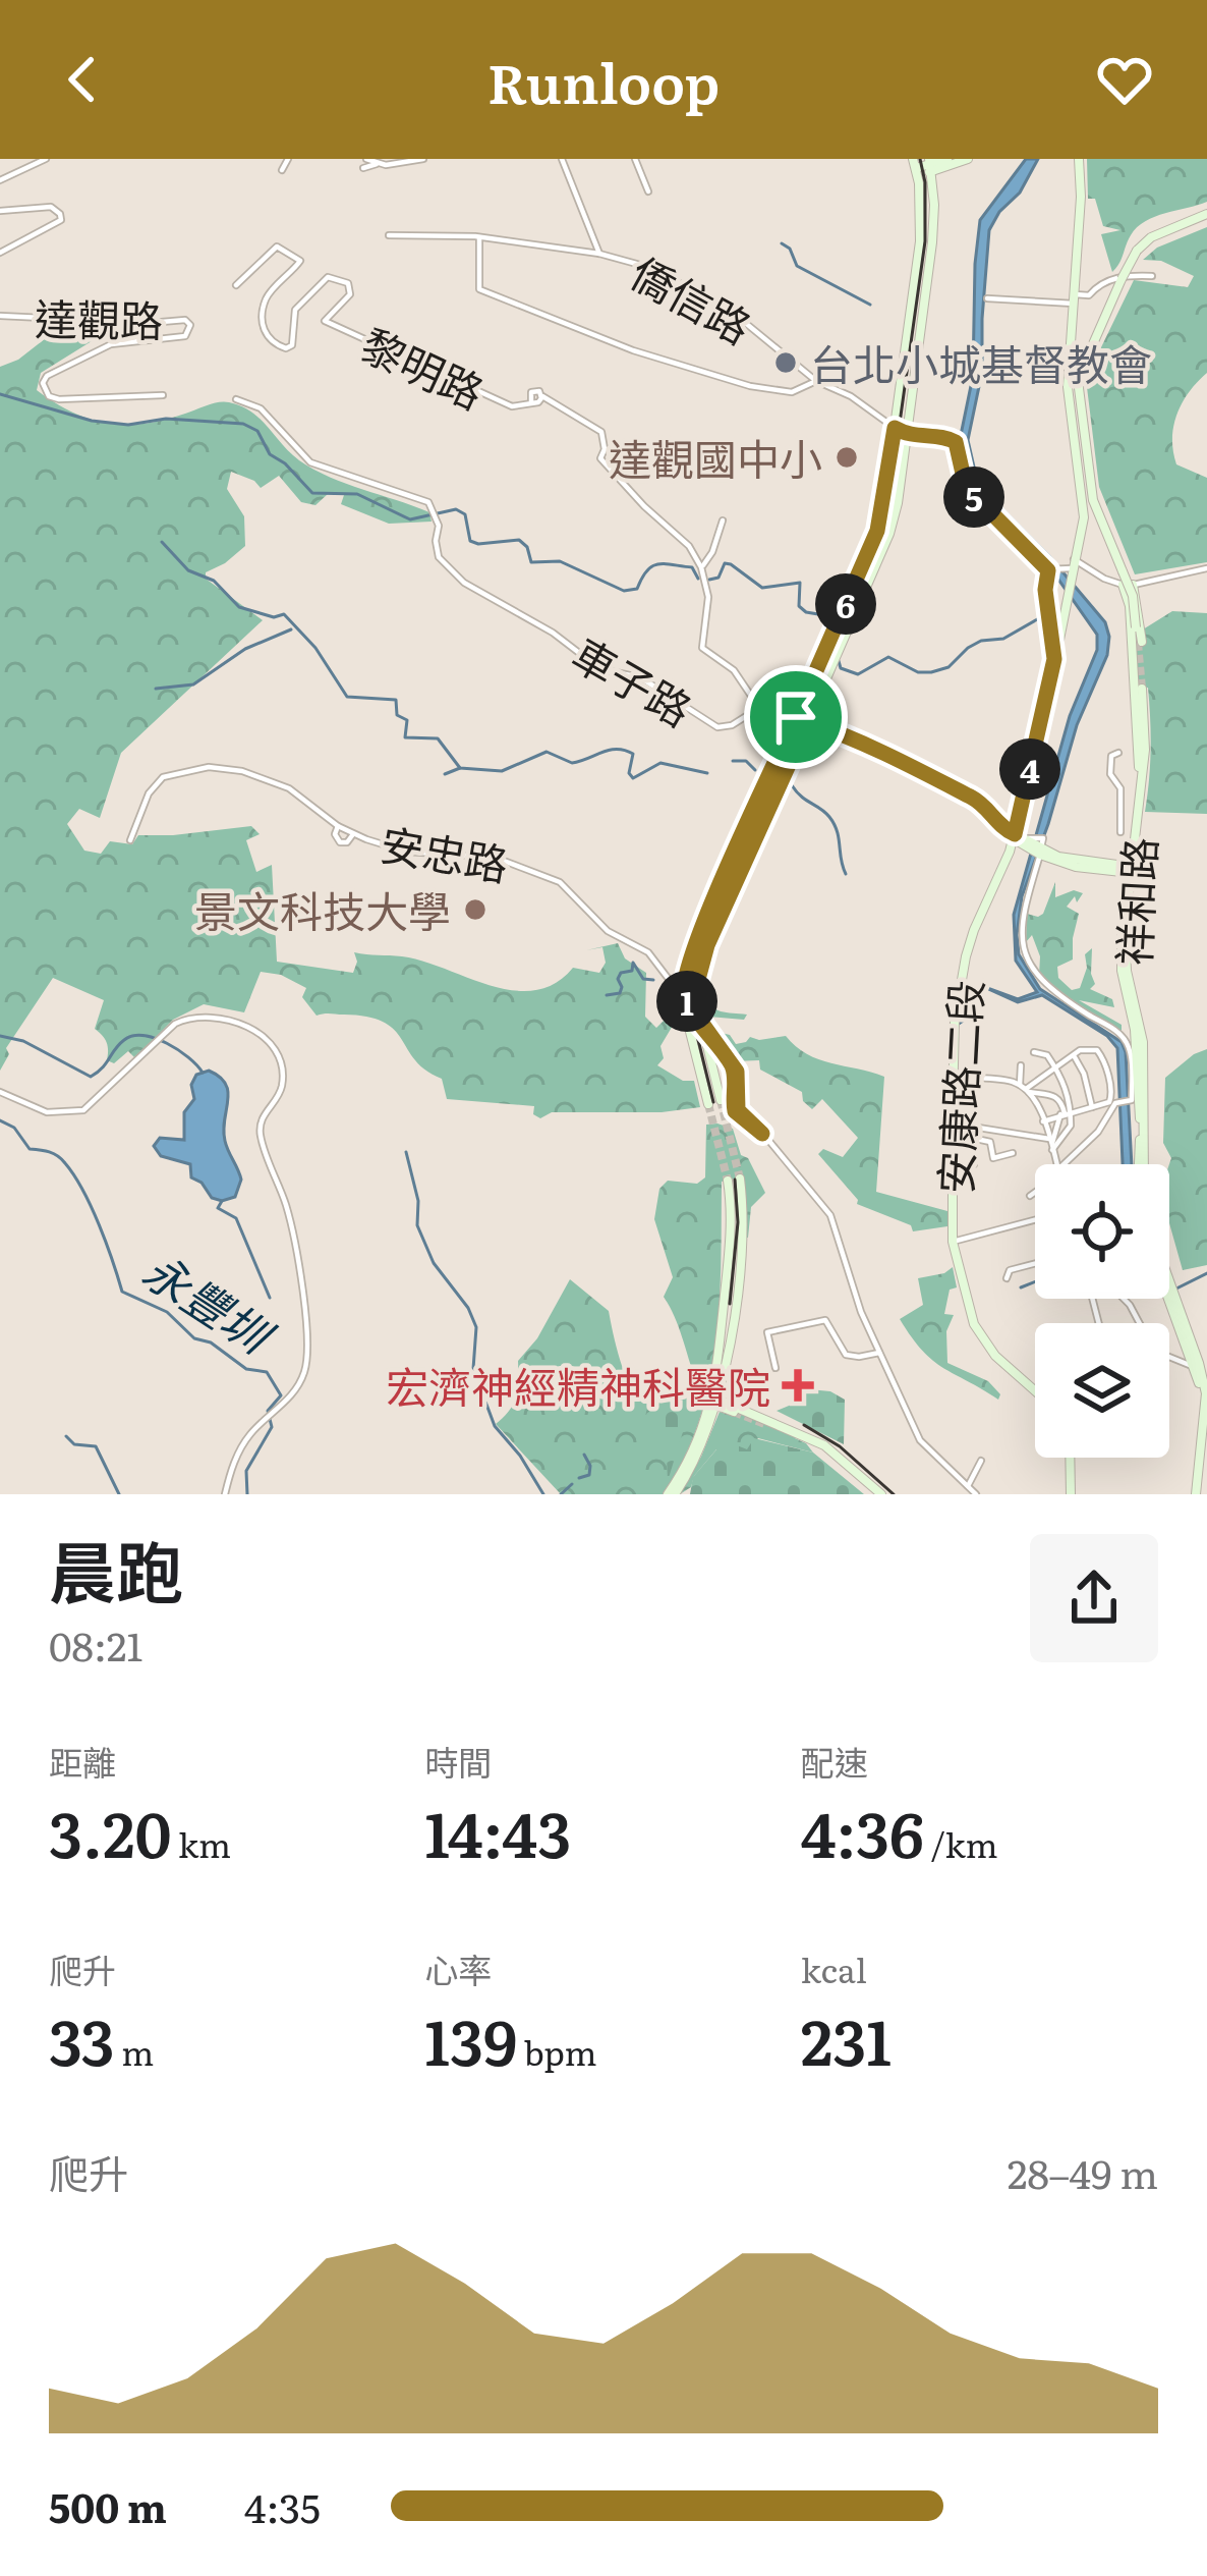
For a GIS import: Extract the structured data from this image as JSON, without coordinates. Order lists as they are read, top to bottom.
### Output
{
  "streets": {
    "main road": ["車子路", "祥和路", "安康路二段"],
    "street": [
      "僑信路",
      "達觀路",
      "黎明路",
      "安忠路"
    ]
  },
  "crossings": [
    ["車子路", "祥和路"],
    ["車子路", "安康路二段"]
  ],
  "water": ["永豐圳"],
  "places": {
    "other": ["台北小城基督教會", "達觀國中小", "景文科技大學"],
    "health": ["宏濟神經精神科醫院"]
  },
  "page": {
    "header": "Runloop",
    "pins": [
      "5",
      "6",
      "4",
      "1"
    ],
    "heading": ["晨跑", "08:21"],
    "stats": [
      ["距離", "3.20 km"],
      ["時間", "14:43"],
      ["配速", "4:36 /km"],
      ["爬升", "33 m"],
      ["心率", "139 bpm"],
      ["kcal", "231"]
    ],
    "chart": ["爬升", "28–49 m"],
    "list": [
      {
        "name": "500 m",
        "note": "4:35"
      }
    ]
  }
}
